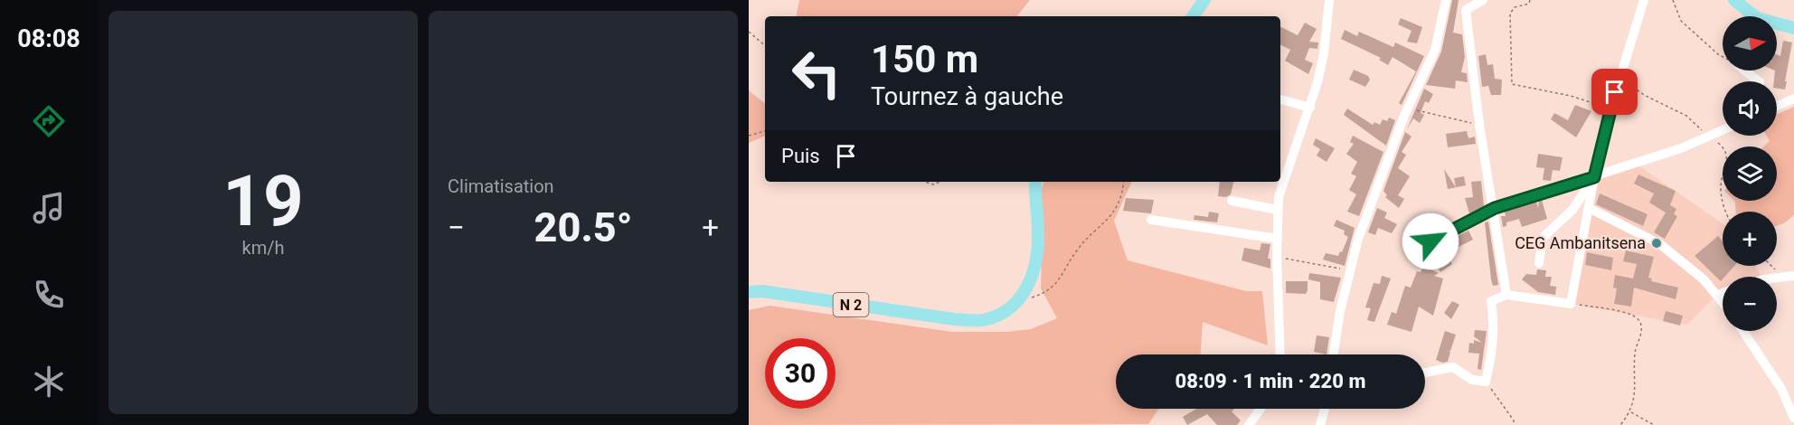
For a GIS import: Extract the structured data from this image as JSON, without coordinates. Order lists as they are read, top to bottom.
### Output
{
  "streets": {
    "main road": ["N 2"]
  },
  "places": ["CEG Ambanitsena"],
  "north": "right",
  "page": {
    "tabs": "08:08",
    "tile": [
      ["19", "km/h"],
      "Climatisation"
    ],
    "map_buttons": ["+", "−"],
    "turn": ["150 m", "Tournez à gauche"],
    "then": "Puis",
    "heat": ["−", "20.5°", "+"],
    "limit": "30",
    "trip": "08:09 · 1 min · 220 m"
  }
}
